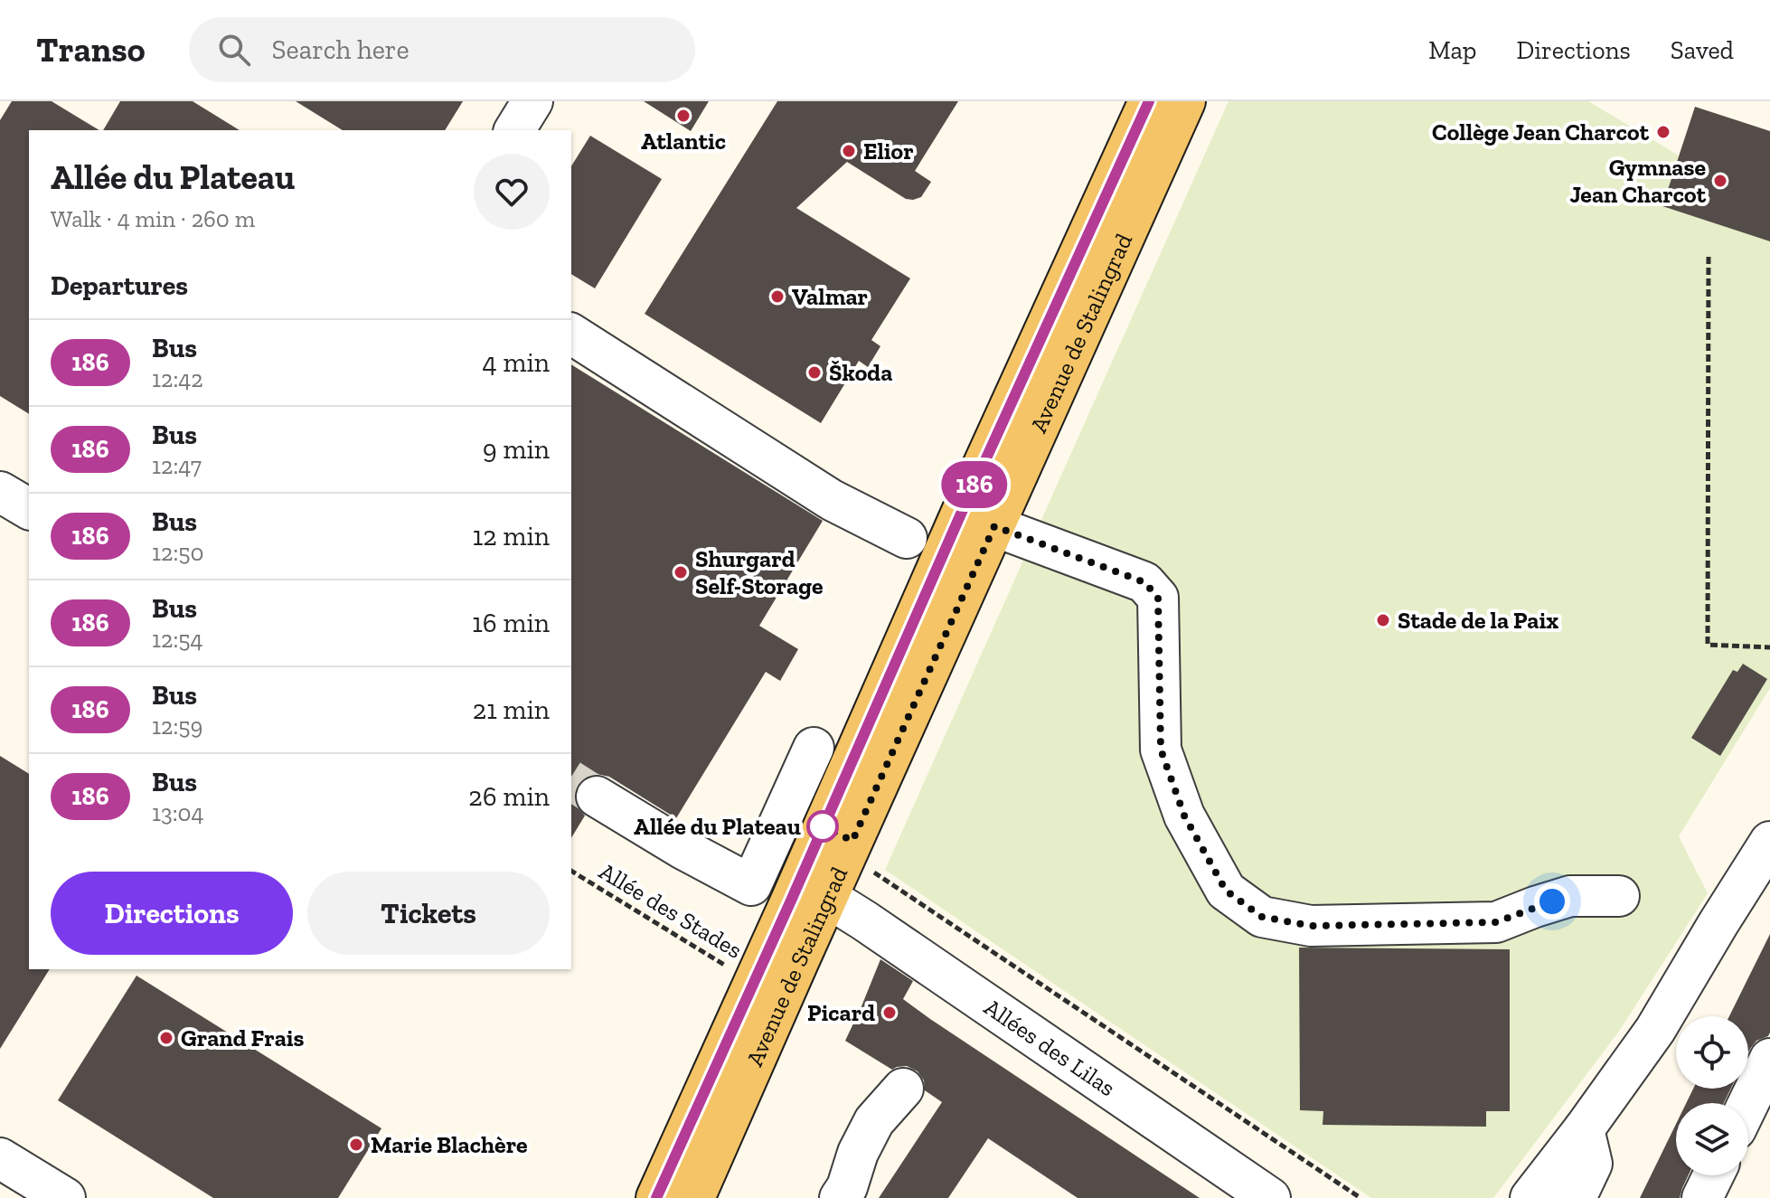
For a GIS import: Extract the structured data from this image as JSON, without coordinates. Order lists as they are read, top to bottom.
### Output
{
  "streets": {
    "main road": ["Avenue de Stalingrad"],
    "street": ["Allées des Lilas"],
    "path": ["Allée des Stades"]
  },
  "crossings": [
    ["Avenue de Stalingrad", "Allée des Stades"],
    ["Avenue de Stalingrad", "Allées des Lilas"]
  ],
  "places": [
    "Atlantic",
    "Collège Jean Charcot",
    "Elior",
    "Gymnase Jean Charcot",
    "Valmar",
    "Škoda",
    "Shurgard Self-Storage",
    "Stade de la Paix",
    "Allée du Plateau",
    "Picard",
    "Grand Frais",
    "Marie Blachère"
  ],
  "lines": ["bus line 186"],
  "page": {
    "header": "Transo",
    "search": "Search here",
    "nav": ["Map", "Directions", "Saved"],
    "on_map": "186",
    "heading": [
      ["Allée du Plateau", "Walk · 4 min · 260 m"],
      "Departures"
    ],
    "list": [
      {
        "mark": "186",
        "name": "Bus",
        "note": "12:42",
        "value": "4 min"
      },
      {
        "mark": "186",
        "name": "Bus",
        "note": "12:47",
        "value": "9 min"
      },
      {
        "mark": "186",
        "name": "Bus",
        "note": "12:50",
        "value": "12 min"
      },
      {
        "mark": "186",
        "name": "Bus",
        "note": "12:54",
        "value": "16 min"
      },
      {
        "mark": "186",
        "name": "Bus",
        "note": "12:59",
        "value": "21 min"
      },
      {
        "mark": "186",
        "name": "Bus",
        "note": "13:04",
        "value": "26 min"
      }
    ],
    "buttons": ["Directions", "Tickets"]
  }
}
